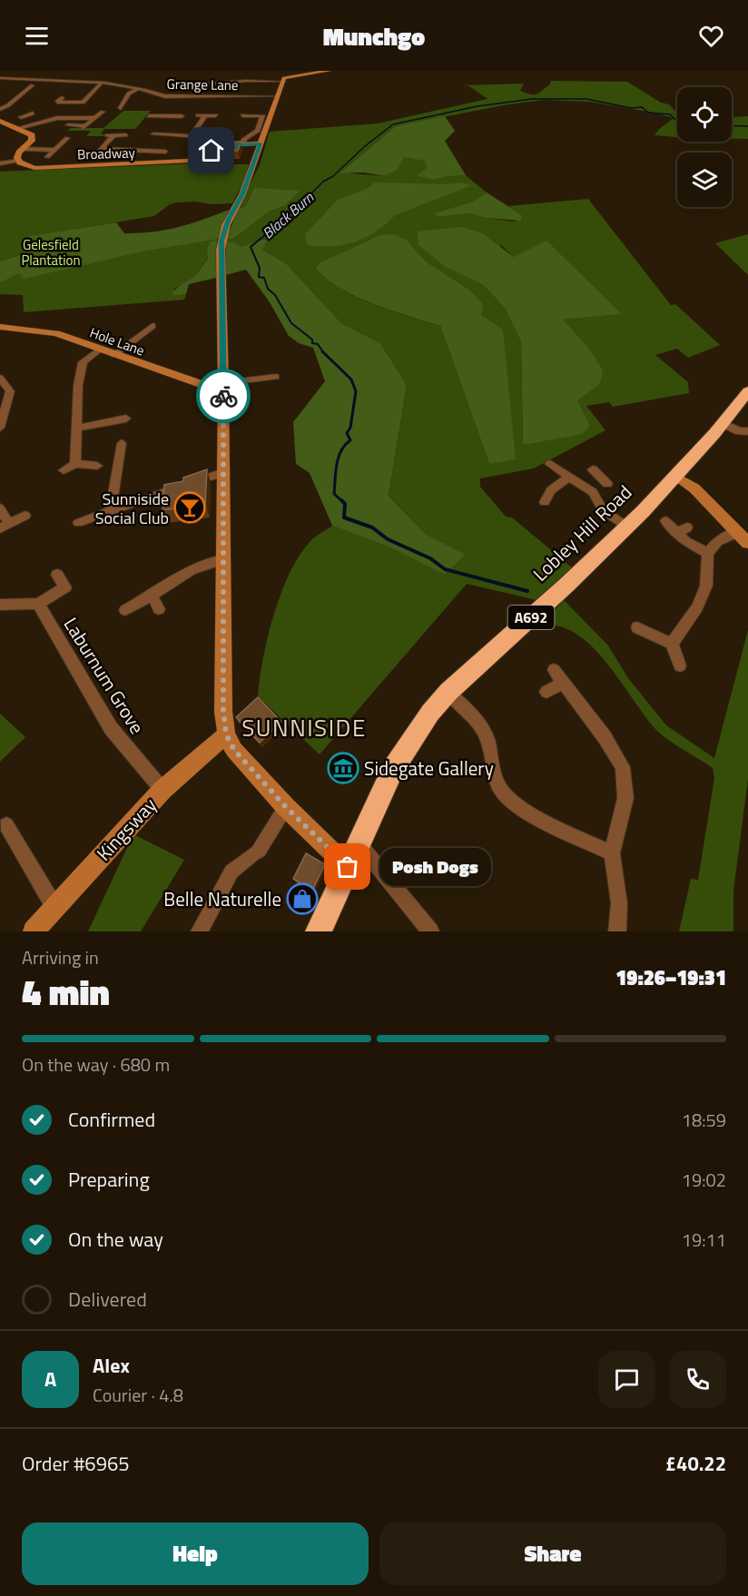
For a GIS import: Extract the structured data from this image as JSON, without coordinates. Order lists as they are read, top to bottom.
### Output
{
  "streets": {
    "highway": ["Lobley Hill Road", "A692"],
    "main road": ["Broadway", "Hole Lane", "Kingsway"],
    "street": ["Grange Lane", "Laburnum Grove"]
  },
  "crossings": [
    ["Laburnum Grove", "Kingsway"]
  ],
  "districts": ["SUNNISIDE"],
  "water": ["Black Burn"],
  "parks": ["Gelesfield Plantation"],
  "places": {
    "bar": ["Sunniside Social Club"],
    "museum": ["Sidegate Gallery"],
    "other": ["Posh Dogs"],
    "shop": ["Belle Naturelle"]
  },
  "page": {
    "header": "Munchgo",
    "bubble": "Posh Dogs",
    "heading": ["4 min", "Arriving in", "19:26–19:31"],
    "panel": [
      "Alex",
      "Courier · 4.8",
      "Order #6965",
      "£40.22"
    ],
    "bar": "On the way · 680 m",
    "list": [
      ["Confirmed", "18:59"],
      ["Preparing", "19:02"],
      ["On the way", "19:11"],
      "Delivered"
    ],
    "round": "A",
    "buttons": ["Help", "Share"]
  }
}
